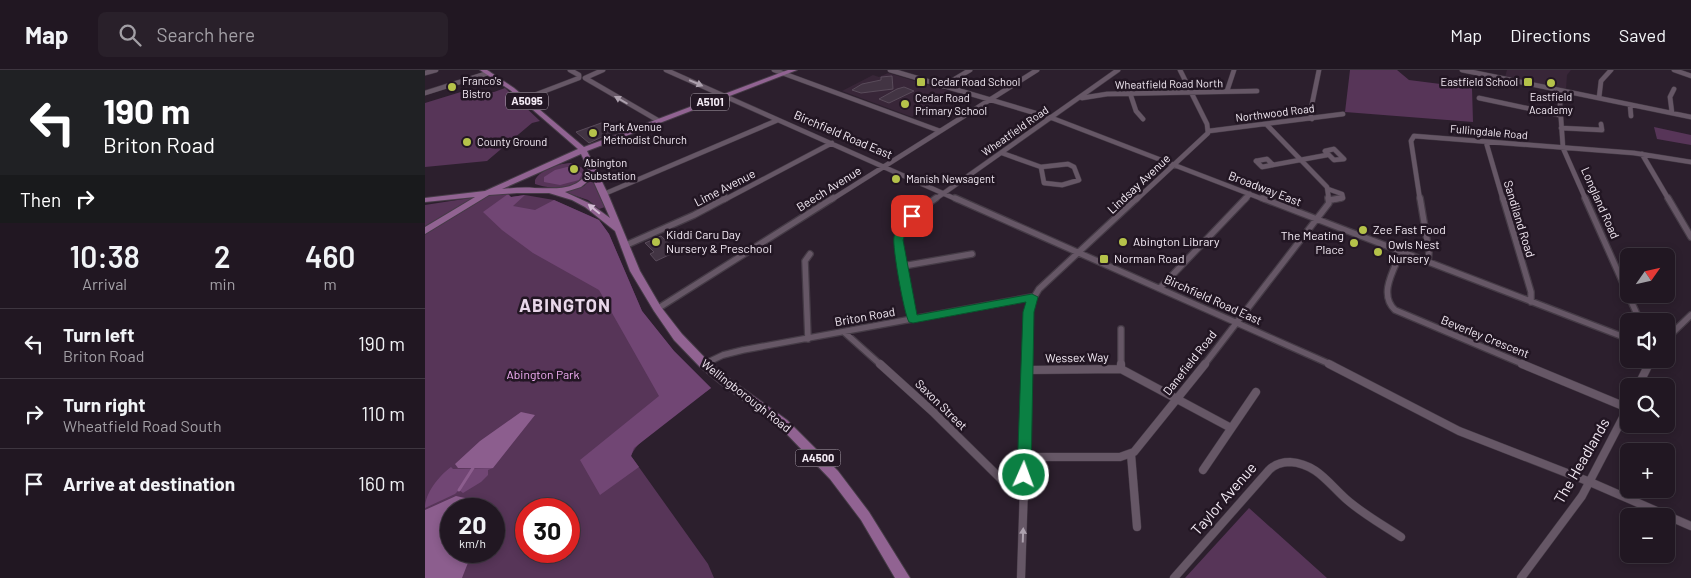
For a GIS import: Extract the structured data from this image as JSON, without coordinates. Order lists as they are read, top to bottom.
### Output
{
  "streets": {
    "main road": [
      "A5095",
      "A5101",
      "Wellingborough Road",
      "A4500"
    ],
    "street": [
      "Wheatfield Road North",
      "Northwood Road",
      "Wheatfield Road",
      "Fullingdale Road",
      "Birchfield Road East",
      "Lindsay Avenue",
      "Lime Avenue",
      "Beech Avenue",
      "Broadway East",
      "Longland Road",
      "Sandiland Road",
      "Briton Road",
      "Beverley Crescent",
      "Wessex Way",
      "Danefield Road",
      "Saxon Street",
      "The Headlands",
      "Taylor Avenue"
    ]
  },
  "crossings": [
    ["Wheatfield Road North", "Wheatfield Road"],
    ["A5095", "A5101"],
    ["A5095", "Wellingborough Road"],
    ["A5095", "A4500"],
    ["A5101", "Birchfield Road East"],
    ["A5101", "Wellingborough Road"],
    ["A5101", "A4500"],
    ["Northwood Road", "Lindsay Avenue"],
    ["Northwood Road", "Danefield Road"],
    ["Wheatfield Road", "Birchfield Road East"],
    ["Wheatfield Road", "Broadway East"],
    ["Wheatfield Road", "Briton Road"],
    ["Fullingdale Road", "Broadway East"],
    ["Fullingdale Road", "Longland Road"],
    ["Fullingdale Road", "Sandiland Road"],
    ["Birchfield Road East", "Lindsay Avenue"],
    ["Birchfield Road East", "Lime Avenue"],
    ["Birchfield Road East", "Beech Avenue"],
    ["Birchfield Road East", "Danefield Road"],
    ["Birchfield Road East", "The Headlands"],
    ["Lindsay Avenue", "Broadway East"],
    ["Lindsay Avenue", "Briton Road"],
    ["Lime Avenue", "Wellingborough Road"],
    ["Beech Avenue", "Broadway East"],
    ["Beech Avenue", "Wellingborough Road"],
    ["Broadway East", "Sandiland Road"],
    ["Broadway East", "Beverley Crescent"],
    ["Broadway East", "Danefield Road"],
    ["Briton Road", "Wellingborough Road"],
    ["Briton Road", "Saxon Street"],
    ["Wessex Way", "Danefield Road"],
    ["Wellingborough Road", "A4500"]
  ],
  "districts": ["ABINGTON"],
  "parks": ["Abington Park"],
  "places": {
    "transit": ["Cedar Road School", "Eastfield School", "Norman Road"],
    "other": [
      "Eastfield Academy",
      "Franco's Bistro",
      "Cedar Road Primary School",
      "Park Avenue Methodist Church",
      "County Ground",
      "Abington Substation",
      "Manish Newsagent",
      "Zee Fast Food",
      "Kiddi Caru Day Nursery & Preschool",
      "Abington Library",
      "The Meating Place",
      "Owls Nest Nursery"
    ]
  },
  "north": "top right",
  "page": {
    "header": "Map",
    "search": "Search here",
    "nav": ["Map", "Directions", "Saved"],
    "turn": ["190 m", "Briton Road"],
    "then": "Then",
    "eta": [
      "10:38",
      "Arrival",
      "2",
      "min",
      "460",
      "m"
    ],
    "map_buttons": ["+", "−"],
    "list": [
      {
        "name": "Turn left",
        "note": "Briton Road",
        "value": "190 m"
      },
      {
        "name": "Turn right",
        "note": "Wheatfield Road South",
        "value": "110 m"
      },
      {
        "name": "Arrive at destination",
        "value": "160 m"
      }
    ],
    "speed": "20 km/h",
    "limit": "30"
  }
}
